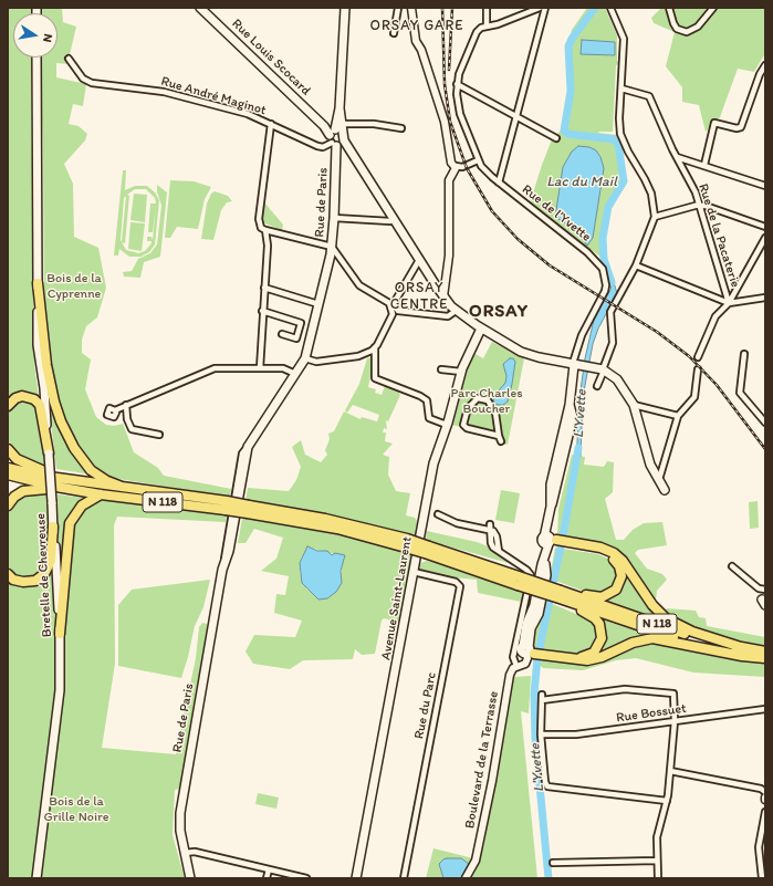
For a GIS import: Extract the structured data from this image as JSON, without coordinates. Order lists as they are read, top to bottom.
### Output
{
  "streets": {
    "highway": ["N 118"],
    "main road": [
      "Rue Louis Scocard",
      "Rue de Paris",
      "Bretelle de Chevreuse",
      "Avenue Saint-Laurent"
    ],
    "street": [
      "Rue André Maginot",
      "Rue de l'Yvette",
      "Rue de la Pacaterie",
      "Rue du Parc",
      "Rue Bossuet",
      "Boulevard de la Terrasse"
    ]
  },
  "crossings": [
    ["Rue Louis Scocard", "Rue André Maginot"],
    ["Rue Louis Scocard", "Rue de Paris"],
    ["Rue Louis Scocard", "Rue de l'Yvette"],
    ["Rue Louis Scocard", "Avenue Saint-Laurent"],
    ["Rue André Maginot", "Rue de Paris"],
    ["Avenue Saint-Laurent", "Rue du Parc"]
  ],
  "districts": ["ORSAY GARE", "ORSAY CENTRE", "ORSAY"],
  "water": ["Lac du Mail", "L'Yvette"],
  "parks": ["Bois de la Cyprenne", "Parc Charles Boucher", "Bois de la Grille Noire"],
  "north": "right"
}
